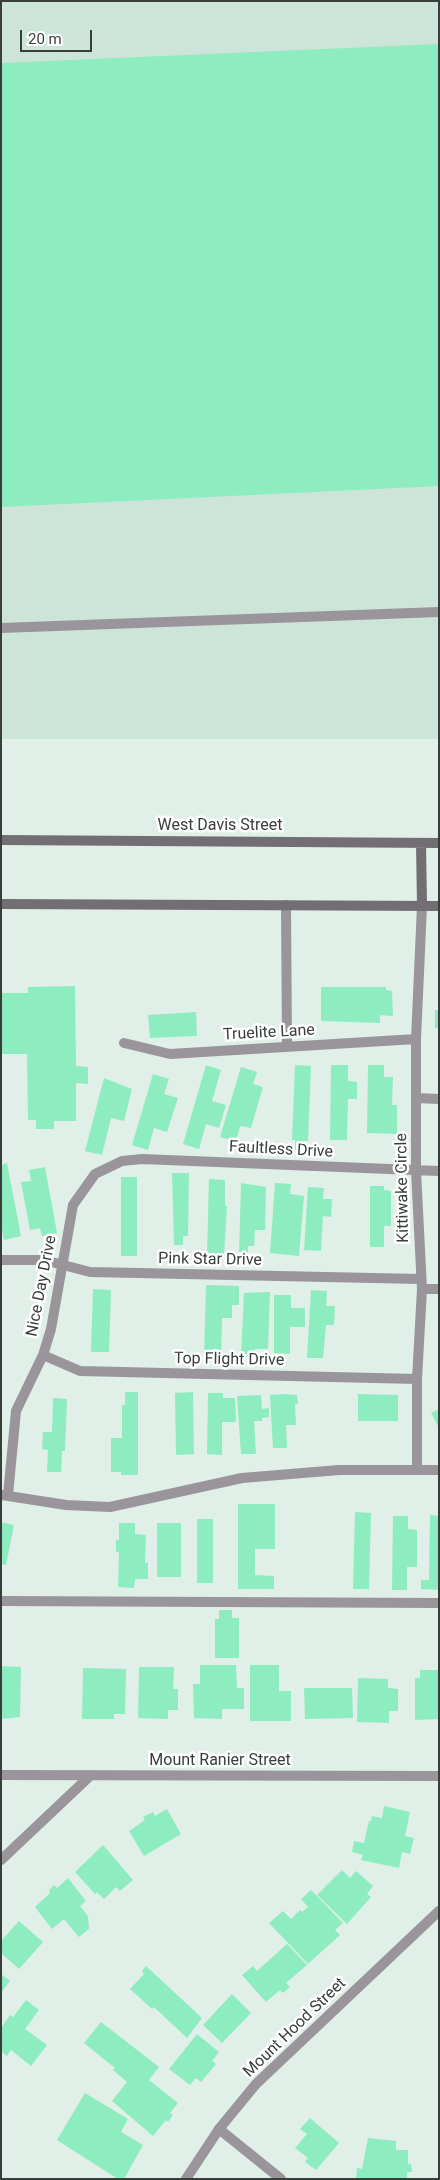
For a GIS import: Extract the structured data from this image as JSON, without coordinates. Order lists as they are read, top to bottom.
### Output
{
  "streets": {
    "main road": ["West Davis Street"],
    "street": [
      "Truelite Lane",
      "Faultless Drive",
      "Kittiwake Circle",
      "Pink Star Drive",
      "Nice Day Drive",
      "Top Flight Drive",
      "Mount Ranier Street",
      "Mount Hood Street"
    ]
  },
  "crossings": [
    ["Truelite Lane", "Kittiwake Circle"],
    ["Faultless Drive", "Kittiwake Circle"],
    ["Faultless Drive", "Nice Day Drive"],
    ["Kittiwake Circle", "Pink Star Drive"],
    ["Kittiwake Circle", "Top Flight Drive"],
    ["Pink Star Drive", "Nice Day Drive"],
    ["Nice Day Drive", "Top Flight Drive"]
  ],
  "scale_bar": "20 m"
}
